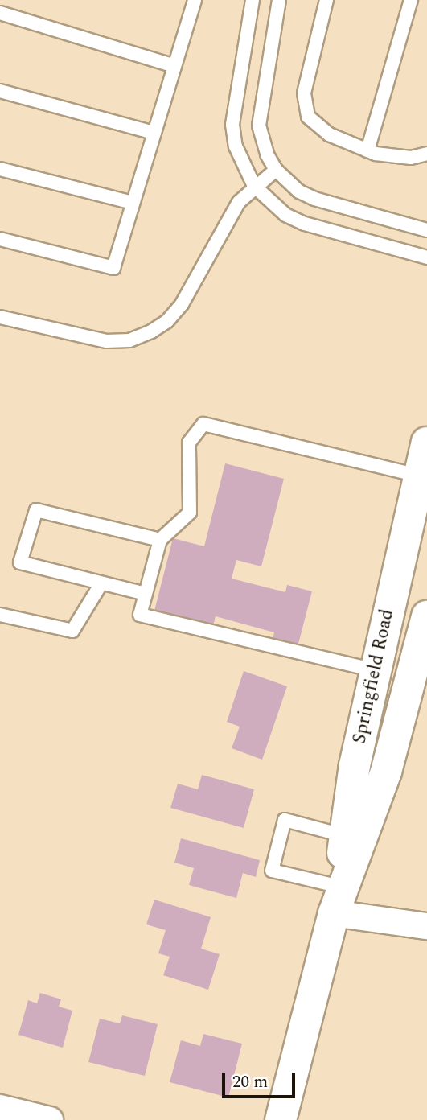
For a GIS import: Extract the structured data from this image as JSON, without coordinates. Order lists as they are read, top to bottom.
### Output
{
  "streets": {
    "main road": ["Springfield Road"]
  },
  "scale_bar": "20 m"
}
